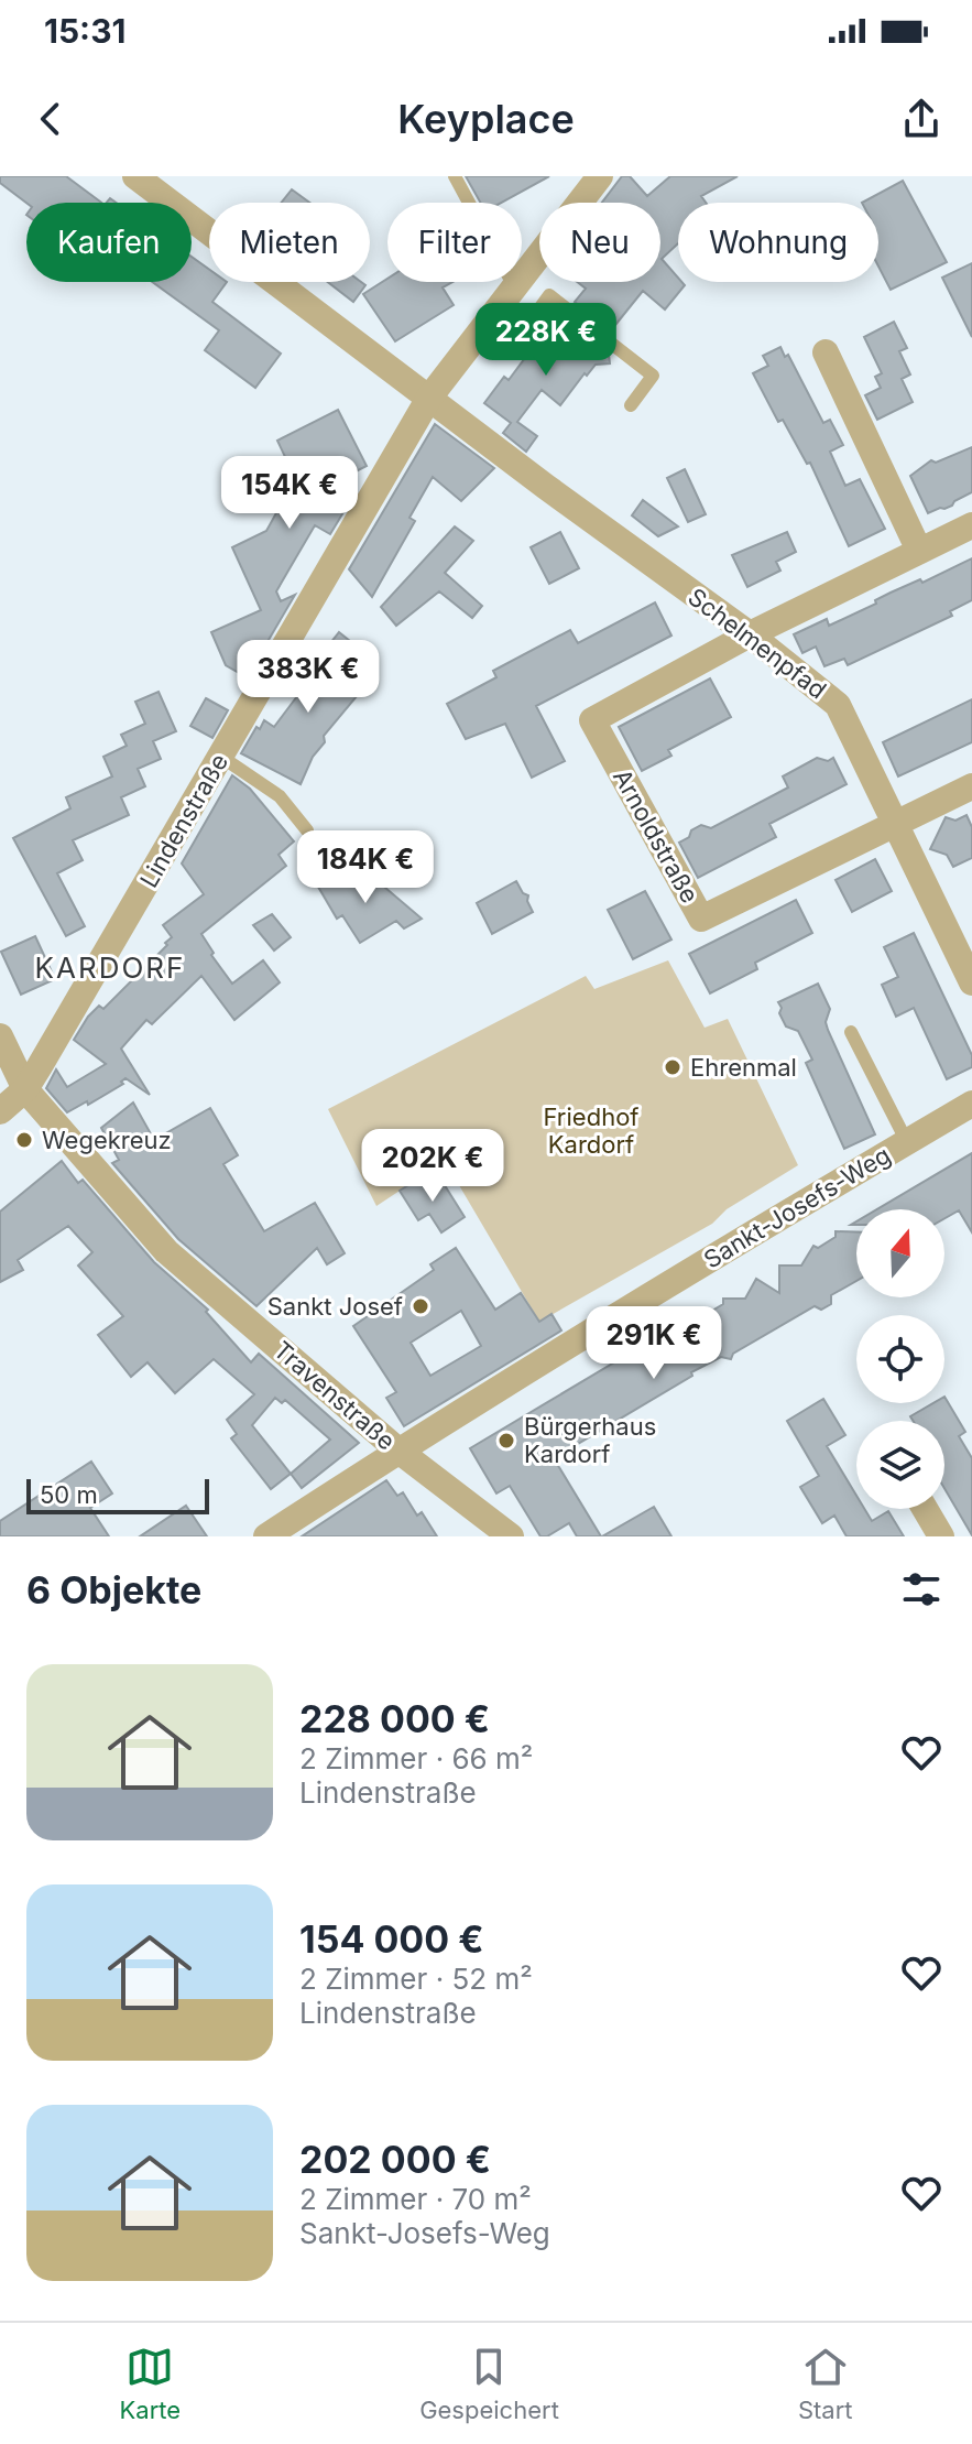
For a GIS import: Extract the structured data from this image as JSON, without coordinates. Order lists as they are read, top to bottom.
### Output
{
  "streets": {
    "street": [
      "Schelmenpfad",
      "Lindenstraße",
      "Arnoldstraße",
      "Sankt-Josefs-Weg",
      "Travenstraße"
    ]
  },
  "crossings": [
    ["Schelmenpfad", "Lindenstraße"],
    ["Schelmenpfad", "Arnoldstraße"],
    ["Lindenstraße", "Travenstraße"],
    ["Sankt-Josefs-Weg", "Travenstraße"]
  ],
  "districts": ["KARDORF"],
  "parks": ["Friedhof Kardorf"],
  "places": [
    "Ehrenmal",
    "Wegekreuz",
    "Sankt Josef",
    "Bürgerhaus Kardorf"
  ],
  "scale_bar": "50 m",
  "north": "top",
  "page": {
    "status": "15:31",
    "header": "Keyplace",
    "chip": [
      "Kaufen",
      "Mieten",
      "Filter",
      "Neu",
      "Wohnung"
    ],
    "price": [
      "228K €",
      "154K €",
      "383K €",
      "184K €",
      "202K €",
      "291K €"
    ],
    "scale": "50 m",
    "heading": "6 Objekte",
    "list": [
      {
        "name": "228 000 €",
        "note": "2 Zimmer · 66 m² · Lindenstraße"
      },
      {
        "name": "154 000 €",
        "note": "2 Zimmer · 52 m² · Lindenstraße"
      },
      {
        "name": "202 000 €",
        "note": "2 Zimmer · 70 m² · Sankt-Josefs-Weg"
      }
    ],
    "tabs": ["Karte", "Gespeichert", "Start"]
  }
}
